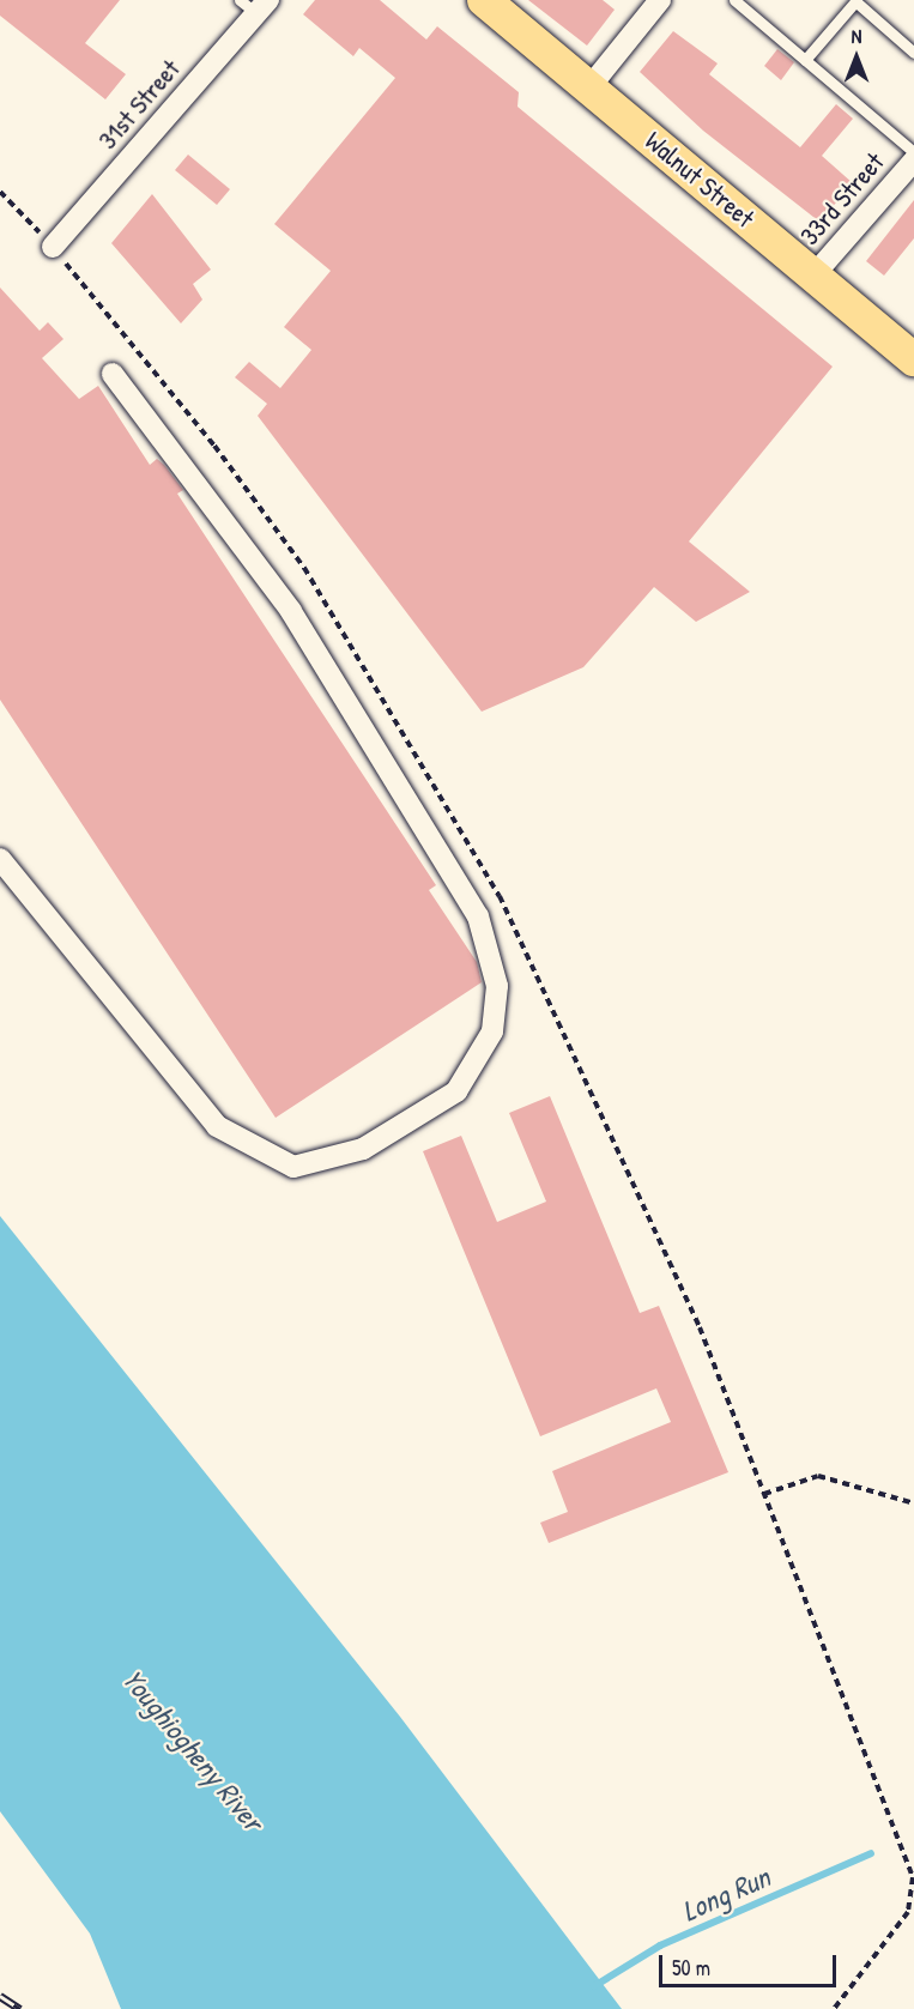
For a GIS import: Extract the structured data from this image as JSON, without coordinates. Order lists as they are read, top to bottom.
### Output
{
  "streets": {
    "main road": ["Walnut Street"],
    "street": ["31st Street", "33rd Street"]
  },
  "crossings": [
    ["Walnut Street", "33rd Street"]
  ],
  "water": ["Youghiogheny River", "Long Run"],
  "scale_bar": "50 m",
  "north": "top"
}
